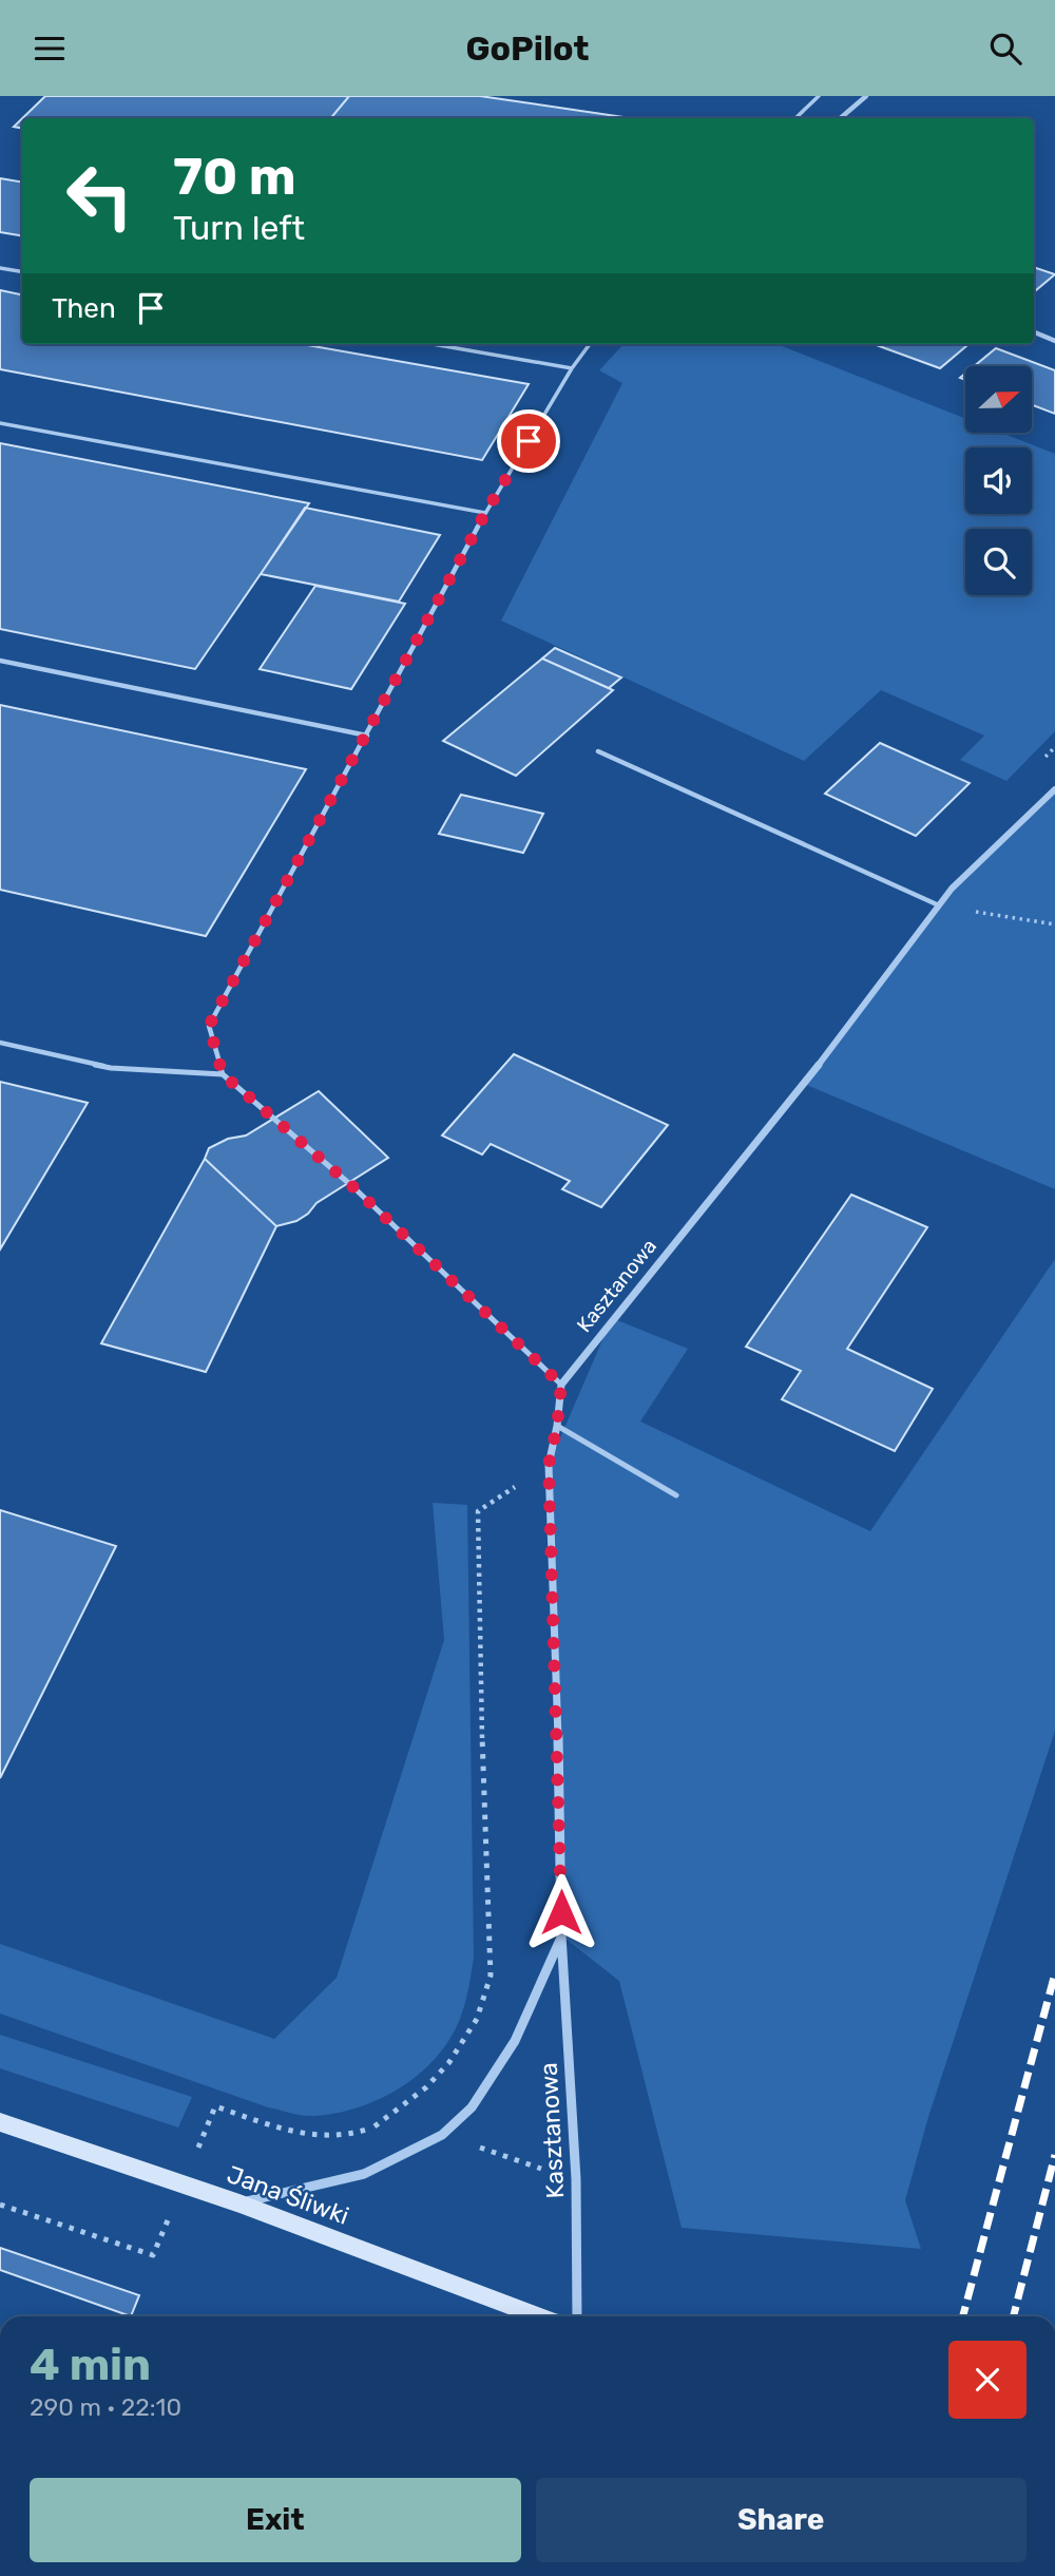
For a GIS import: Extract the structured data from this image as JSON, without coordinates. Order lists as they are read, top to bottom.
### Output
{
  "streets": {
    "street": ["Kasztanowa", "Jana Śliwki"]
  },
  "crossings": [
    ["Kasztanowa", "Jana Śliwki"]
  ],
  "north": "right",
  "page": {
    "header": "GoPilot",
    "turn": ["70 m", "Turn left"],
    "then": "Then",
    "heading": ["4 min", "290 m · 22:10"],
    "buttons": ["Exit", "Share"]
  }
}
